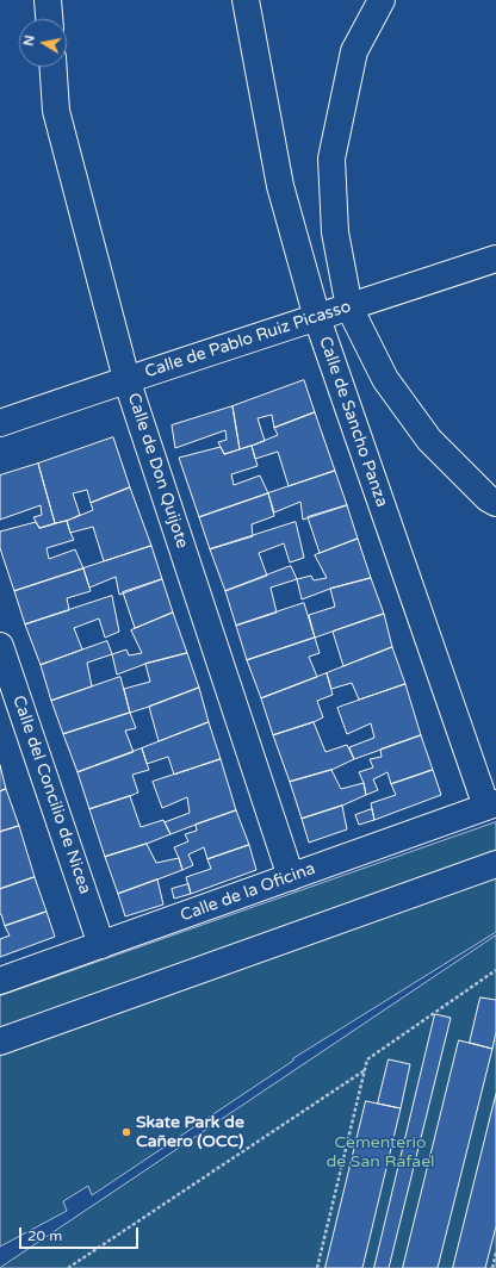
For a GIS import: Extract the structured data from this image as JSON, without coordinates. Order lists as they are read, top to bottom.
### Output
{
  "streets": {
    "street": [
      "Calle de Pablo Ruiz Picasso",
      "Calle de Sancho Panza",
      "Calle de Don Quijote",
      "Calle del Concilio de Nicea",
      "Calle de la Oficina"
    ]
  },
  "crossings": [
    ["Calle de Pablo Ruiz Picasso", "Calle de Sancho Panza"],
    ["Calle de Pablo Ruiz Picasso", "Calle de Don Quijote"],
    ["Calle de Sancho Panza", "Calle de la Oficina"],
    ["Calle de Don Quijote", "Calle de la Oficina"],
    ["Calle del Concilio de Nicea", "Calle de la Oficina"]
  ],
  "parks": ["Cementerio de San Rafael"],
  "places": ["Skate Park de Cañero (OCC)"],
  "scale_bar": "20 m",
  "north": "left"
}
